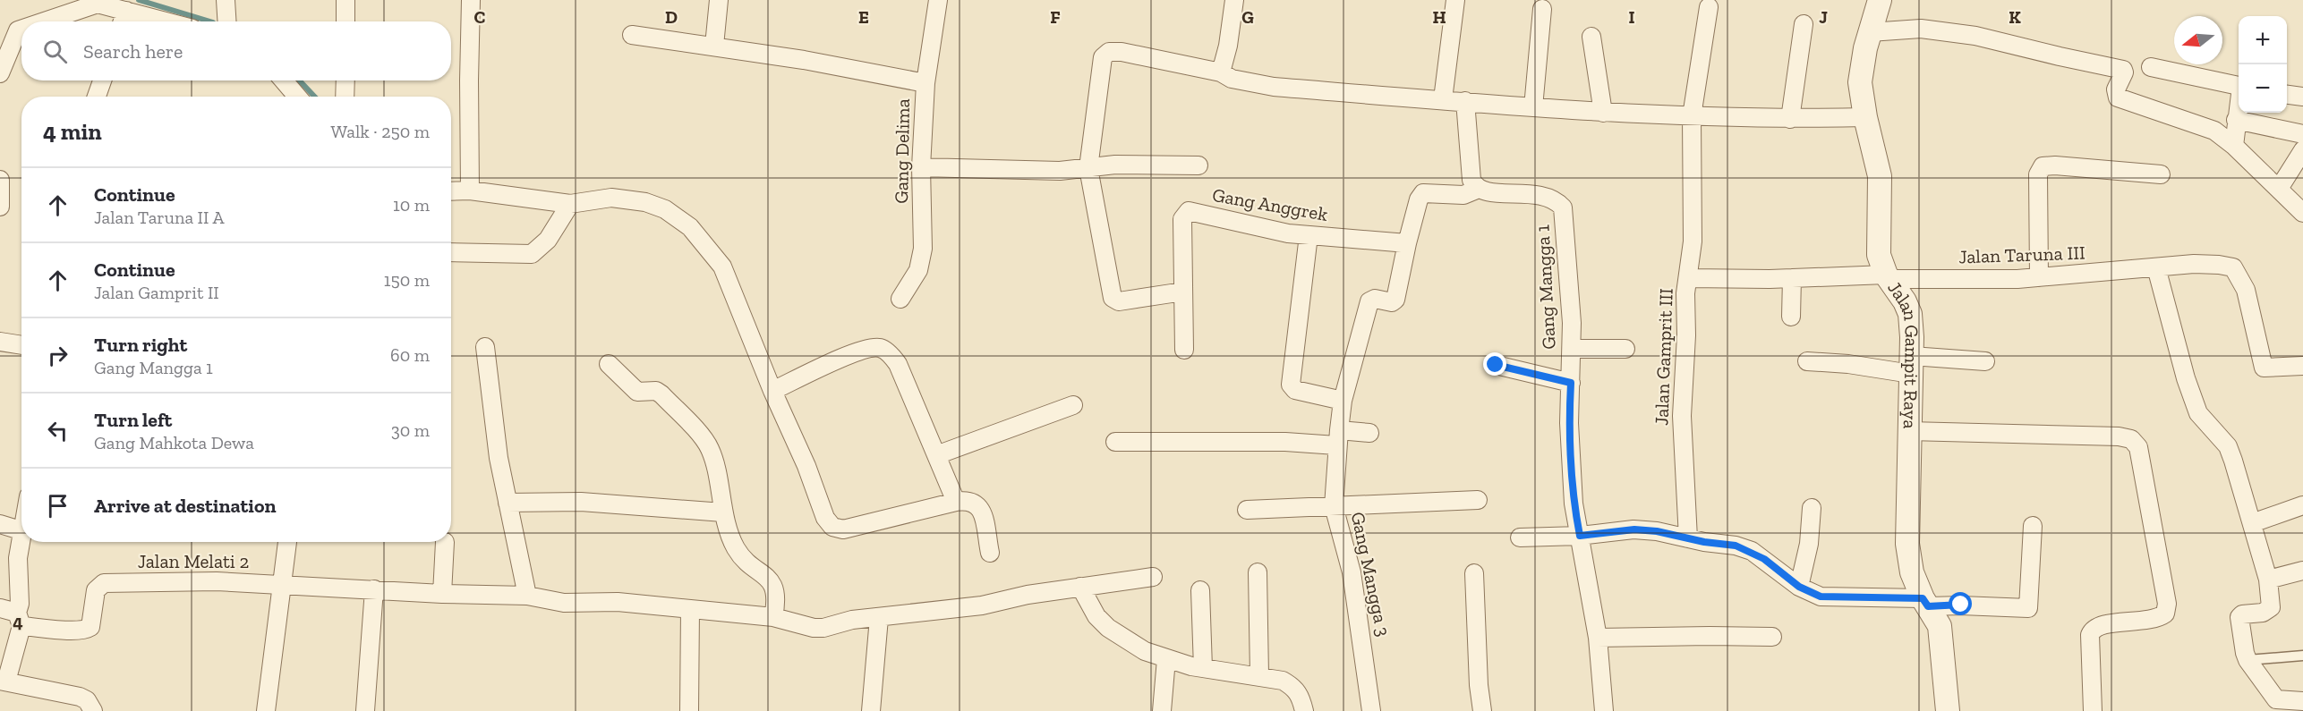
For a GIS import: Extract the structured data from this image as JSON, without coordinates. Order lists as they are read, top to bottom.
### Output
{
  "streets": {
    "street": [
      "Gang Delima",
      "Gang Anggrek",
      "Jalan Taruna III",
      "Gang Mangga 1",
      "Jalan Gamprit III",
      "Jalan Gampit Raya",
      "Jalan Melati 2",
      "Gang Mangga 3"
    ]
  },
  "crossings": [
    ["Gang Anggrek", "Gang Mangga 3"],
    ["Jalan Taruna III", "Jalan Gamprit III"],
    ["Jalan Taruna III", "Jalan Gampit Raya"],
    ["Jalan Gamprit III", "Jalan Gampit Raya"]
  ],
  "north": "left",
  "page": {
    "map_buttons": ["+", "−"],
    "search": "Search here",
    "heading": ["4 min", "Walk · 250 m"],
    "list": [
      ["Continue", "Jalan Taruna II A", "10 m"],
      ["Continue", "Jalan Gamprit II", "150 m"],
      ["Turn right", "Gang Mangga 1", "60 m"],
      ["Turn left", "Gang Mahkota Dewa", "30 m"],
      "Arrive at destination"
    ]
  },
  "grid": {
    "columns": [
      "C",
      "D",
      "E",
      "F",
      "G",
      "H",
      "I",
      "J",
      "K"
    ],
    "rows": ["4"]
  }
}
